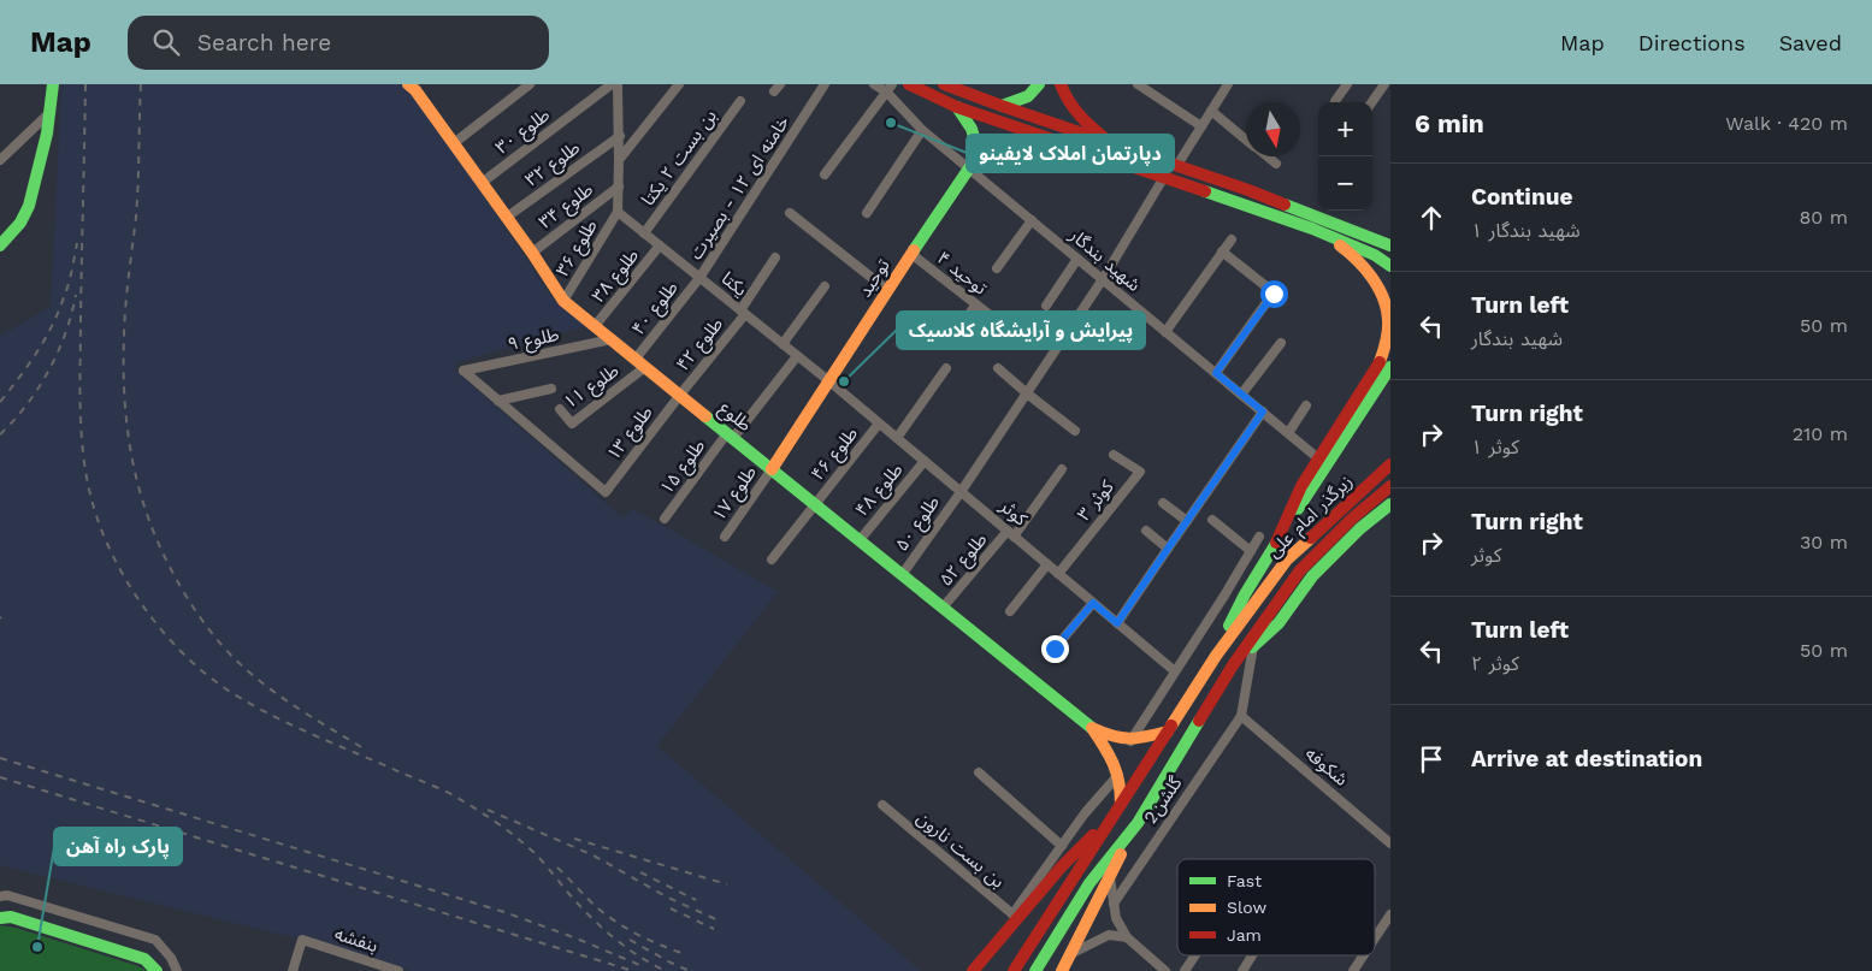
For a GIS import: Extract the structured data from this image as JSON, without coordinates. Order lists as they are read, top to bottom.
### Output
{
  "streets": {
    "main road": ["توحید", "طلوع", "زیرگذر امام علی"],
    "street": [
      "طلوع ۳۰",
      "بن بست ۲ یکتا",
      "طلوع ۳۲",
      "خامنه ای ۱۲ - بصیرت",
      "طلوع ۳۴",
      "طلوع ۳۶",
      "شهید بندگار",
      "توحید ۴",
      "طلوع ۳۸",
      "یکتا",
      "طلوع ۴۰",
      "طلوع ۹",
      "طلوع ۴۲",
      "طلوع ۱۱",
      "طلوع ۱۳",
      "طلوع ۴۶",
      "طلوع ۱۵",
      "طلوع ۴۸",
      "طلوع ۱۷",
      "کوثر ۳",
      "کوثر",
      "طلوع ۵۰",
      "طلوع ۵۲",
      "شکوفه",
      "گلشن2",
      "بن بست نارون",
      "بنفشه"
    ]
  },
  "crossings": [
    ["طلوع ۳۰", "طلوع"],
    ["بن بست ۲ یکتا", "یکتا"],
    ["طلوع ۳۲", "طلوع"],
    ["خامنه ای ۱۲ - بصیرت", "یکتا"],
    ["خامنه ای ۱۲ - بصیرت", "طلوع ۴۰"],
    ["طلوع ۳۴", "طلوع"],
    ["طلوع ۳۶", "یکتا"],
    ["طلوع ۳۶", "طلوع"],
    ["شهید بندگار", "توحید"],
    ["شهید بندگار", "طلوع ۵۰"],
    ["توحید ۴", "توحید"],
    ["طلوع ۳۸", "یکتا"],
    ["طلوع ۳۸", "طلوع"],
    ["توحید", "یکتا"],
    ["توحید", "طلوع"],
    ["توحید", "طلوع ۱۷"],
    ["توحید", "کوثر"],
    ["یکتا", "طلوع ۴۰"],
    ["یکتا", "طلوع ۴۲"],
    ["یکتا", "طلوع ۱۵"],
    ["یکتا", "کوثر"],
    ["طلوع ۴۰", "طلوع ۱۱"],
    ["طلوع ۴۰", "طلوع"],
    ["طلوع ۹", "طلوع"],
    ["طلوع ۹", "طلوع ۱۳"],
    ["طلوع ۴۲", "طلوع"],
    ["طلوع ۴۲", "طلوع ۱۳"],
    ["طلوع ۱۱", "طلوع"],
    ["طلوع", "طلوع ۱۳"],
    ["طلوع", "طلوع ۴۶"],
    ["طلوع", "طلوع ۱۵"],
    ["طلوع", "طلوع ۴۸"],
    ["طلوع", "طلوع ۱۷"],
    ["طلوع", "طلوع ۵۰"],
    ["طلوع", "طلوع ۵۲"],
    ["طلوع ۴۶", "کوثر"],
    ["طلوع ۴۸", "کوثر"],
    ["کوثر ۳", "کوثر"],
    ["کوثر", "طلوع ۵۰"],
    ["کوثر", "طلوع ۵۲"],
    ["شکوفه", "گلشن2"]
  ],
  "places": ["دپارتمان املاک لایفینو", "پیرایش و آرایشگاه کلاسیک", "پارک راه آهن"],
  "legend": ["Fast", "Slow", "Jam"],
  "north": "bottom",
  "page": {
    "header": "Map",
    "search": "Search here",
    "nav": ["Map", "Directions", "Saved"],
    "heading": ["6 min", "Walk · 420 m"],
    "map_buttons": ["+", "−"],
    "list": [
      ["Continue", "شهید بندگار ۱", "80 m"],
      ["Turn left", "شهید بندگار", "50 m"],
      ["Turn right", "کوثر ۱", "210 m"],
      ["Turn right", "کوثر", "30 m"],
      ["Turn left", "کوثر ۲", "50 m"],
      "Arrive at destination"
    ]
  }
}
